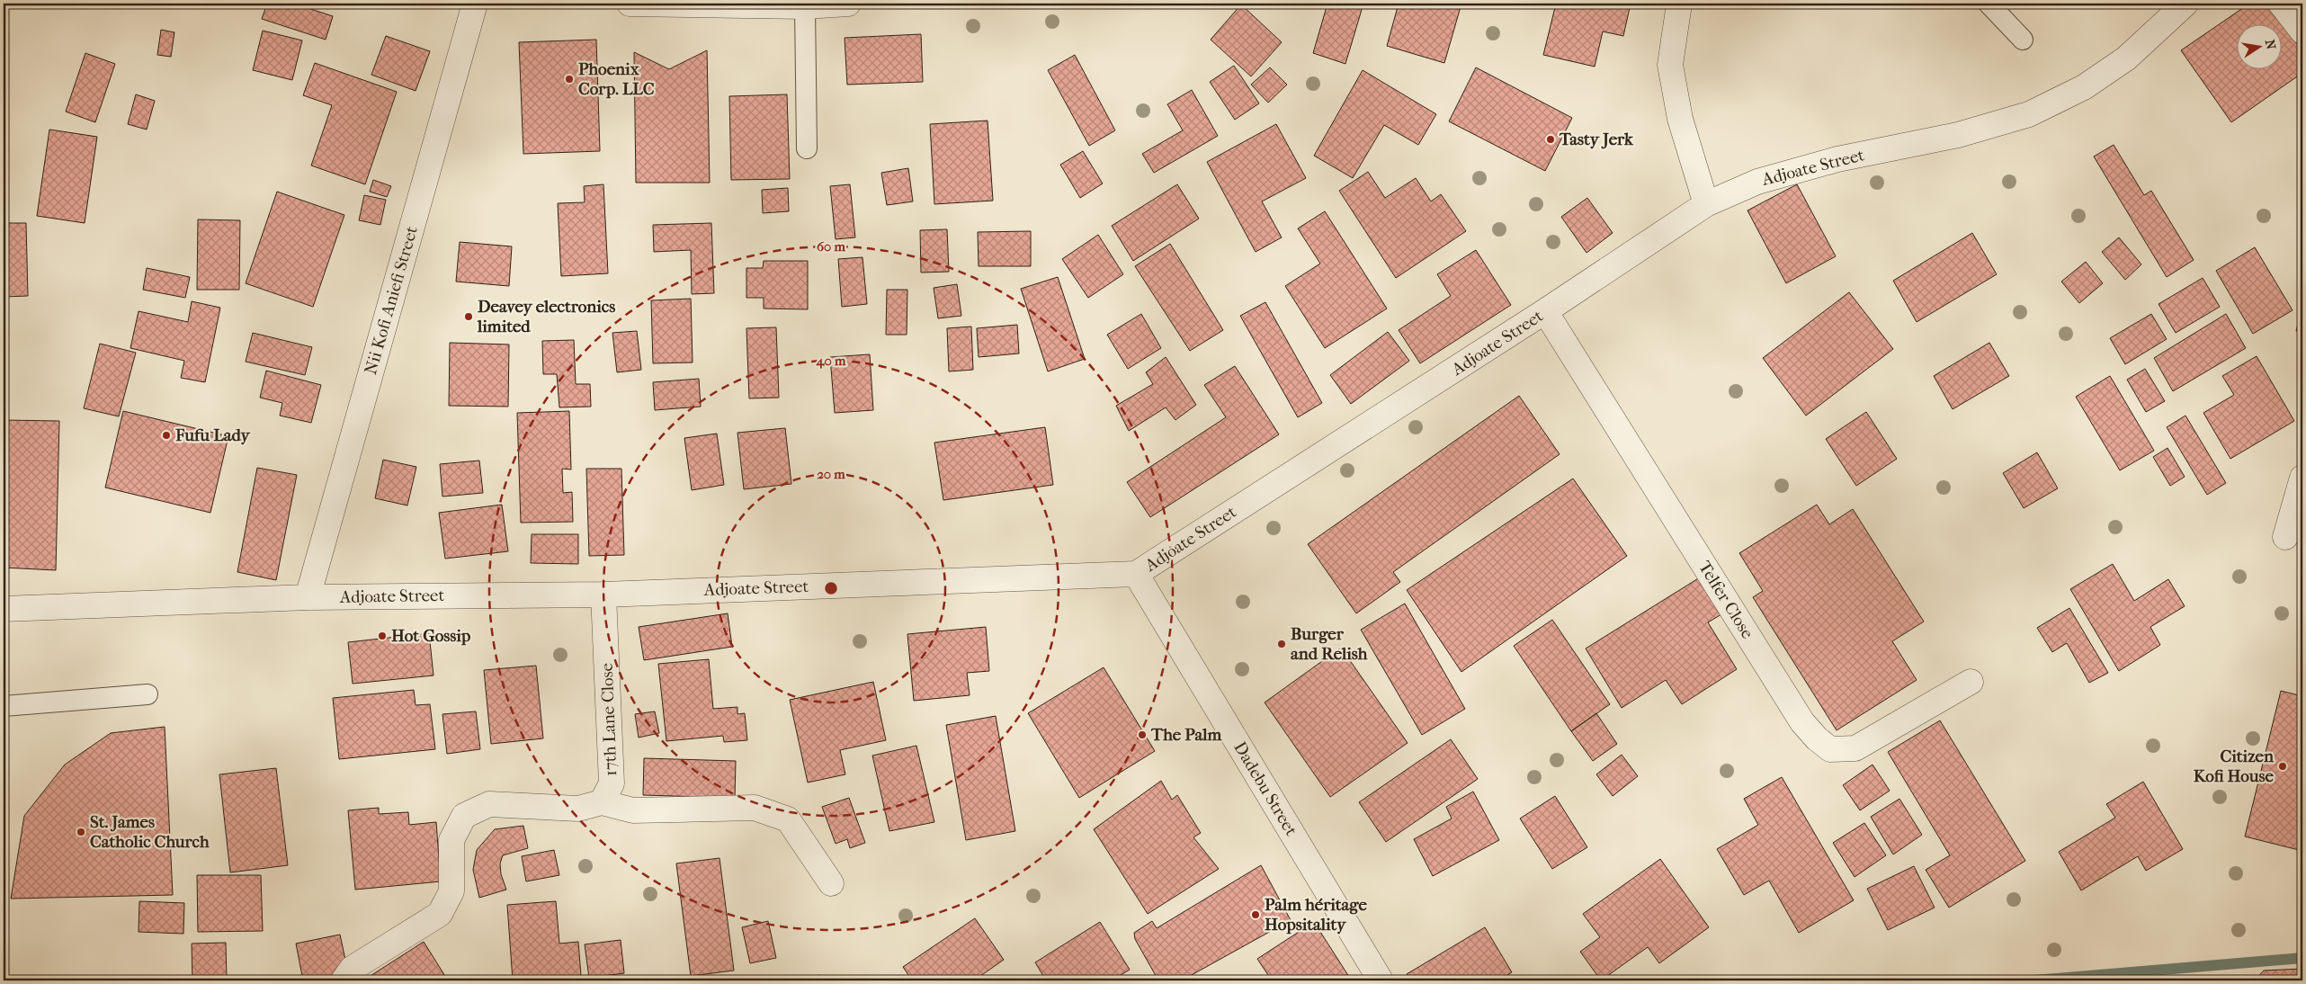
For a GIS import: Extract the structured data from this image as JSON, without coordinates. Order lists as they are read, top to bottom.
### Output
{
  "streets": {
    "street": [
      "Adjoate Street",
      "Nii Kofi Aniefi Street",
      "Telfer Close",
      "17th Lane Close",
      "Dadebu Street"
    ]
  },
  "crossings": [
    ["Adjoate Street", "Nii Kofi Aniefi Street"],
    ["Adjoate Street", "Telfer Close"],
    ["Adjoate Street", "17th Lane Close"],
    ["Adjoate Street", "Dadebu Street"]
  ],
  "places": [
    "Phoenix Corp. LLC",
    "Tasty Jerk",
    "Deavey electronics limited",
    "Fufu Lady",
    "Hot Gossip",
    "Burger and Relish",
    "The Palm",
    "Citizen Kofi House",
    "St. James Catholic Church",
    "Palm héritage Hopsitality"
  ],
  "north": "right",
  "rings": ["60 m", "40 m", "20 m"]
}
